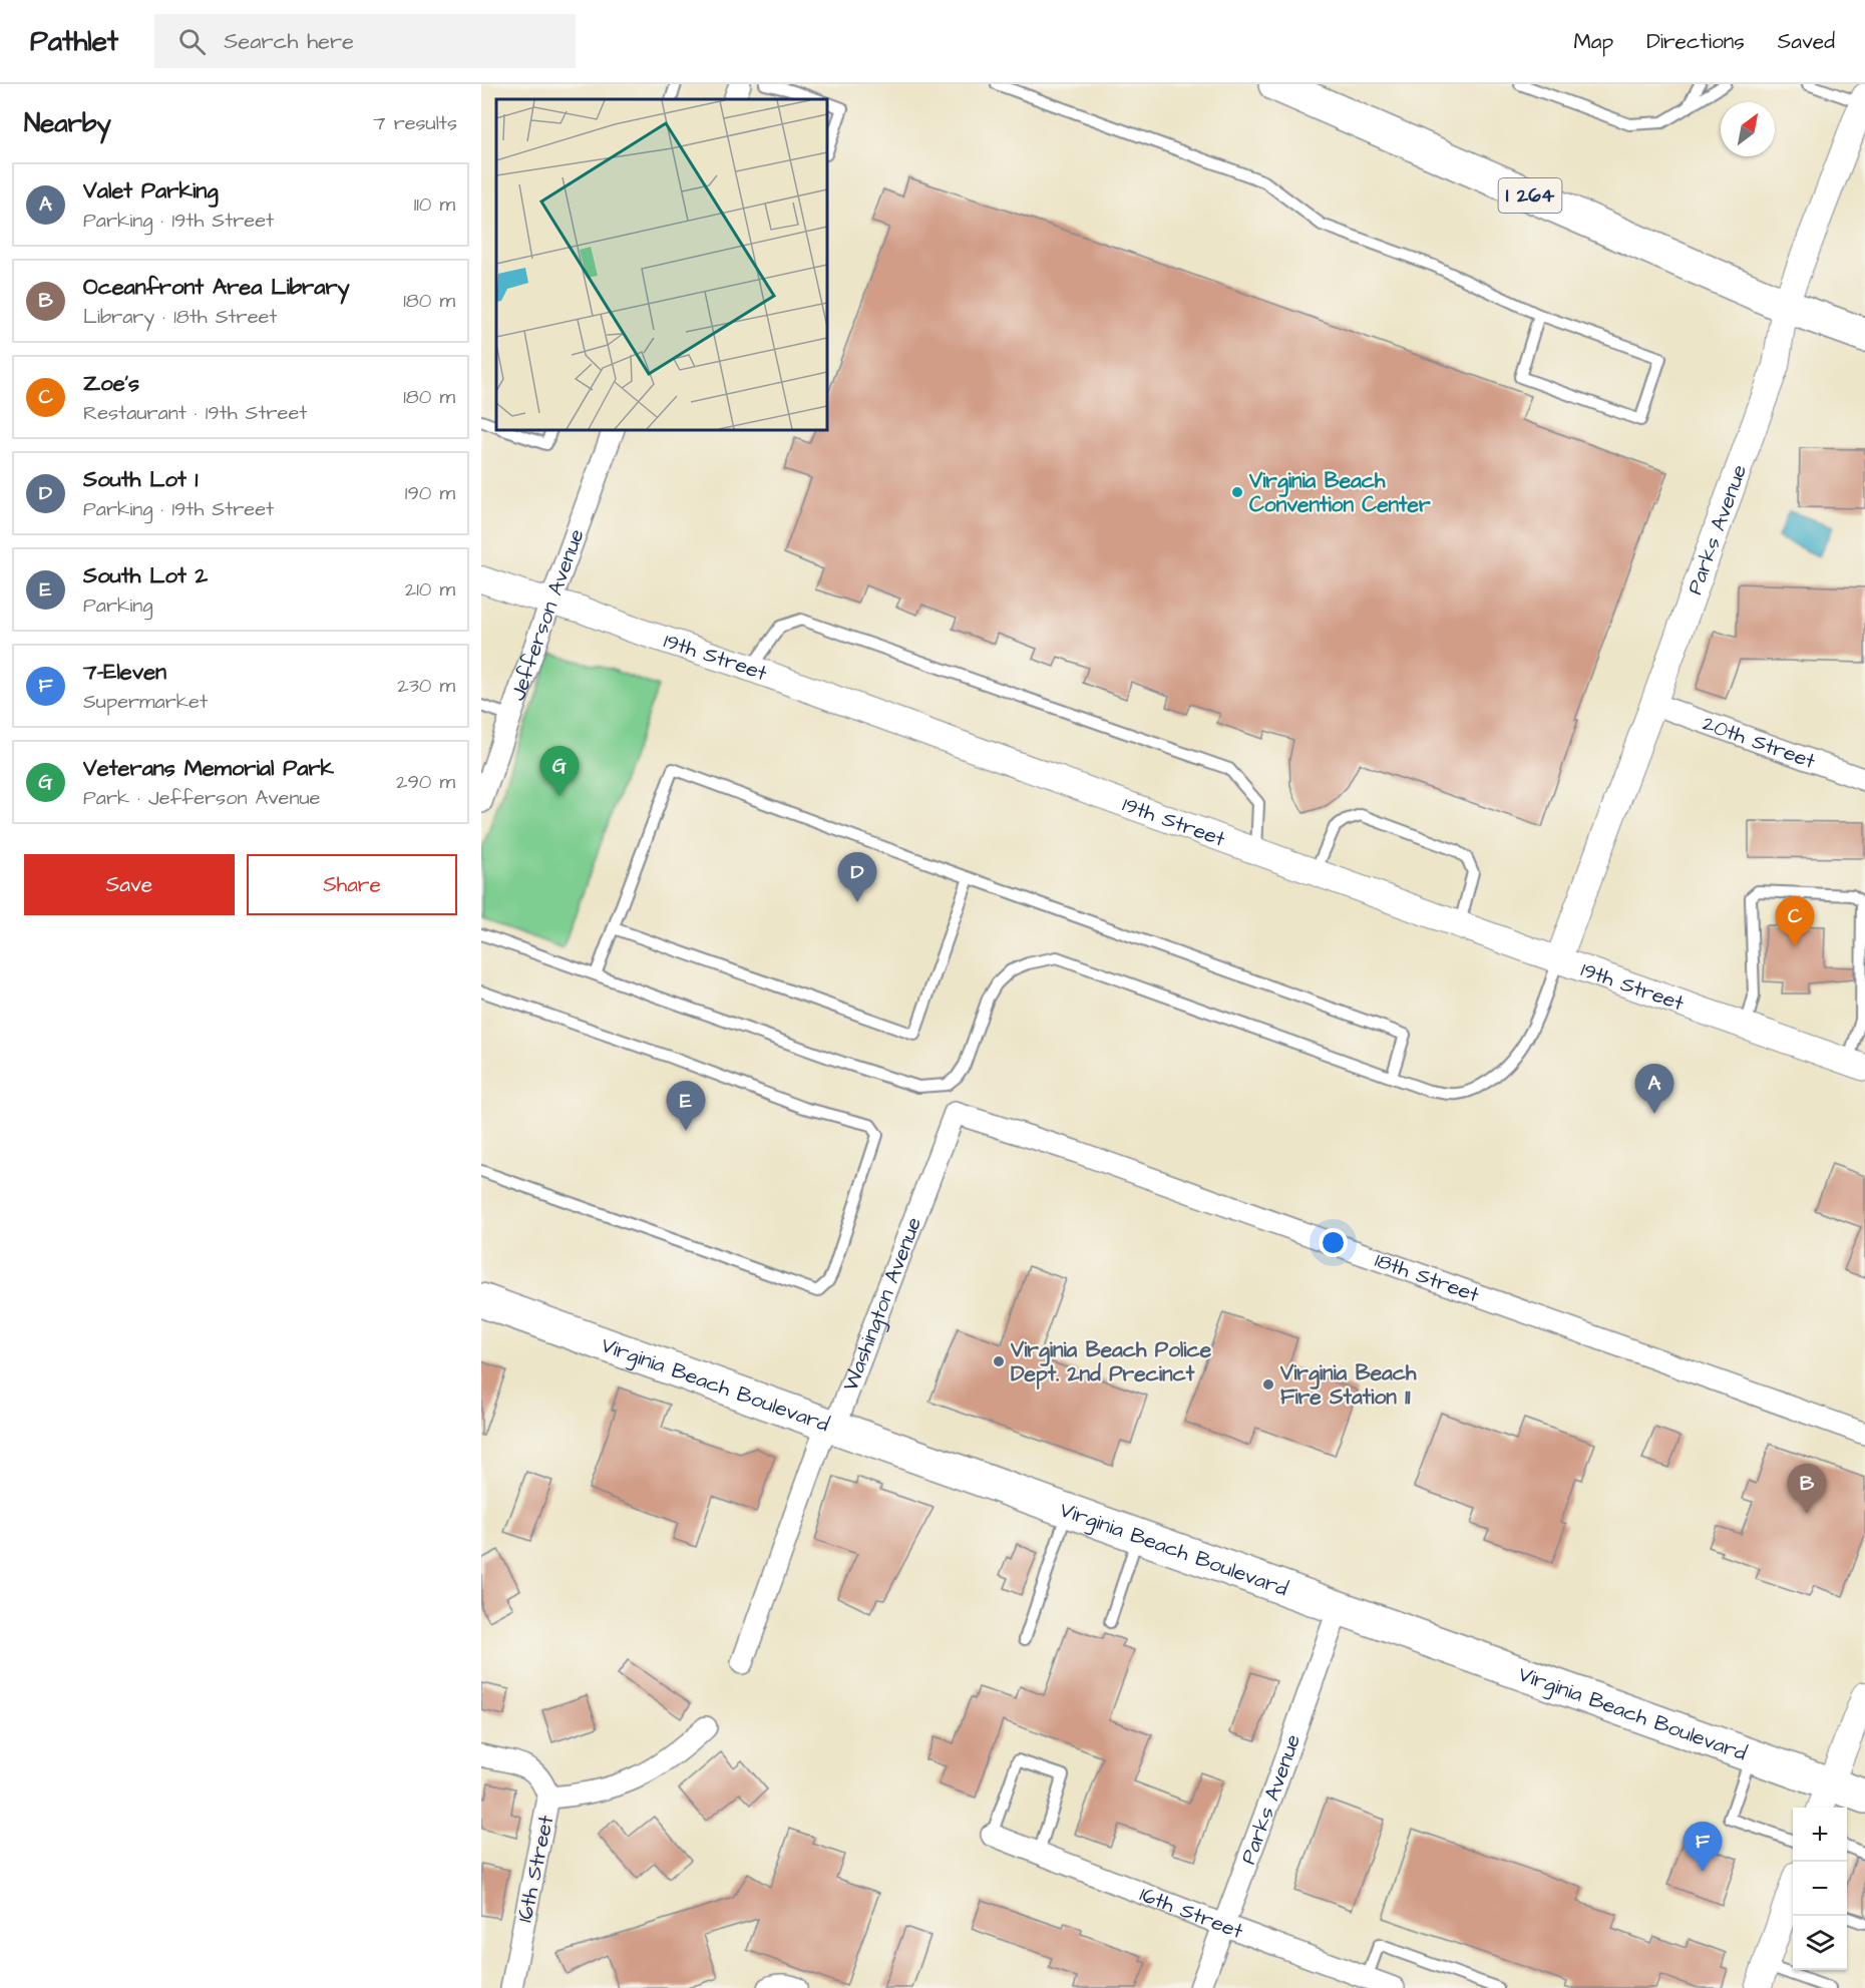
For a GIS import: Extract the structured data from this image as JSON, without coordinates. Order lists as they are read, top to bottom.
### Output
{
  "streets": {
    "main road": ["I 264", "Virginia Beach Boulevard"],
    "street": [
      "Parks Avenue",
      "Jefferson Avenue",
      "19th Street",
      "20th Street",
      "18th Street",
      "Washington Avenue",
      "16th Street"
    ]
  },
  "crossings": [
    ["I 264", "Parks Avenue"],
    ["Parks Avenue", "19th Street"],
    ["Parks Avenue", "20th Street"],
    ["Parks Avenue", "Virginia Beach Boulevard"],
    ["Parks Avenue", "16th Street"],
    ["Jefferson Avenue", "19th Street"],
    ["18th Street", "Washington Avenue"],
    ["Washington Avenue", "Virginia Beach Boulevard"]
  ],
  "places": ["Virginia Beach Convention Center", "Virginia Beach Police Dept. 2nd Precinct", "Virginia Beach Fire Station 11"],
  "north": "top right",
  "page": {
    "header": "Pathlet",
    "search": "Search here",
    "nav": ["Map", "Directions", "Saved"],
    "heading": ["Nearby", "7 results"],
    "list": [
      {
        "mark": "A",
        "name": "Valet Parking",
        "note": "Parking · 19th Street",
        "value": "110 m"
      },
      {
        "mark": "B",
        "name": "Oceanfront Area Library",
        "note": "Library · 18th Street",
        "value": "180 m"
      },
      {
        "mark": "C",
        "name": "Zoe's",
        "note": "Restaurant · 19th Street",
        "value": "180 m"
      },
      {
        "mark": "D",
        "name": "South Lot 1",
        "note": "Parking · 19th Street",
        "value": "190 m"
      },
      {
        "mark": "E",
        "name": "South Lot 2",
        "note": "Parking",
        "value": "210 m"
      },
      {
        "mark": "F",
        "name": "7-Eleven",
        "note": "Supermarket",
        "value": "230 m"
      },
      {
        "mark": "G",
        "name": "Veterans Memorial Park",
        "note": "Park · Jefferson Avenue",
        "value": "290 m"
      }
    ],
    "pins": [
      "G",
      "D",
      "C",
      "A",
      "E",
      "B",
      "F"
    ],
    "buttons": ["Save", "Share"],
    "map_buttons": ["+", "−"]
  }
}
